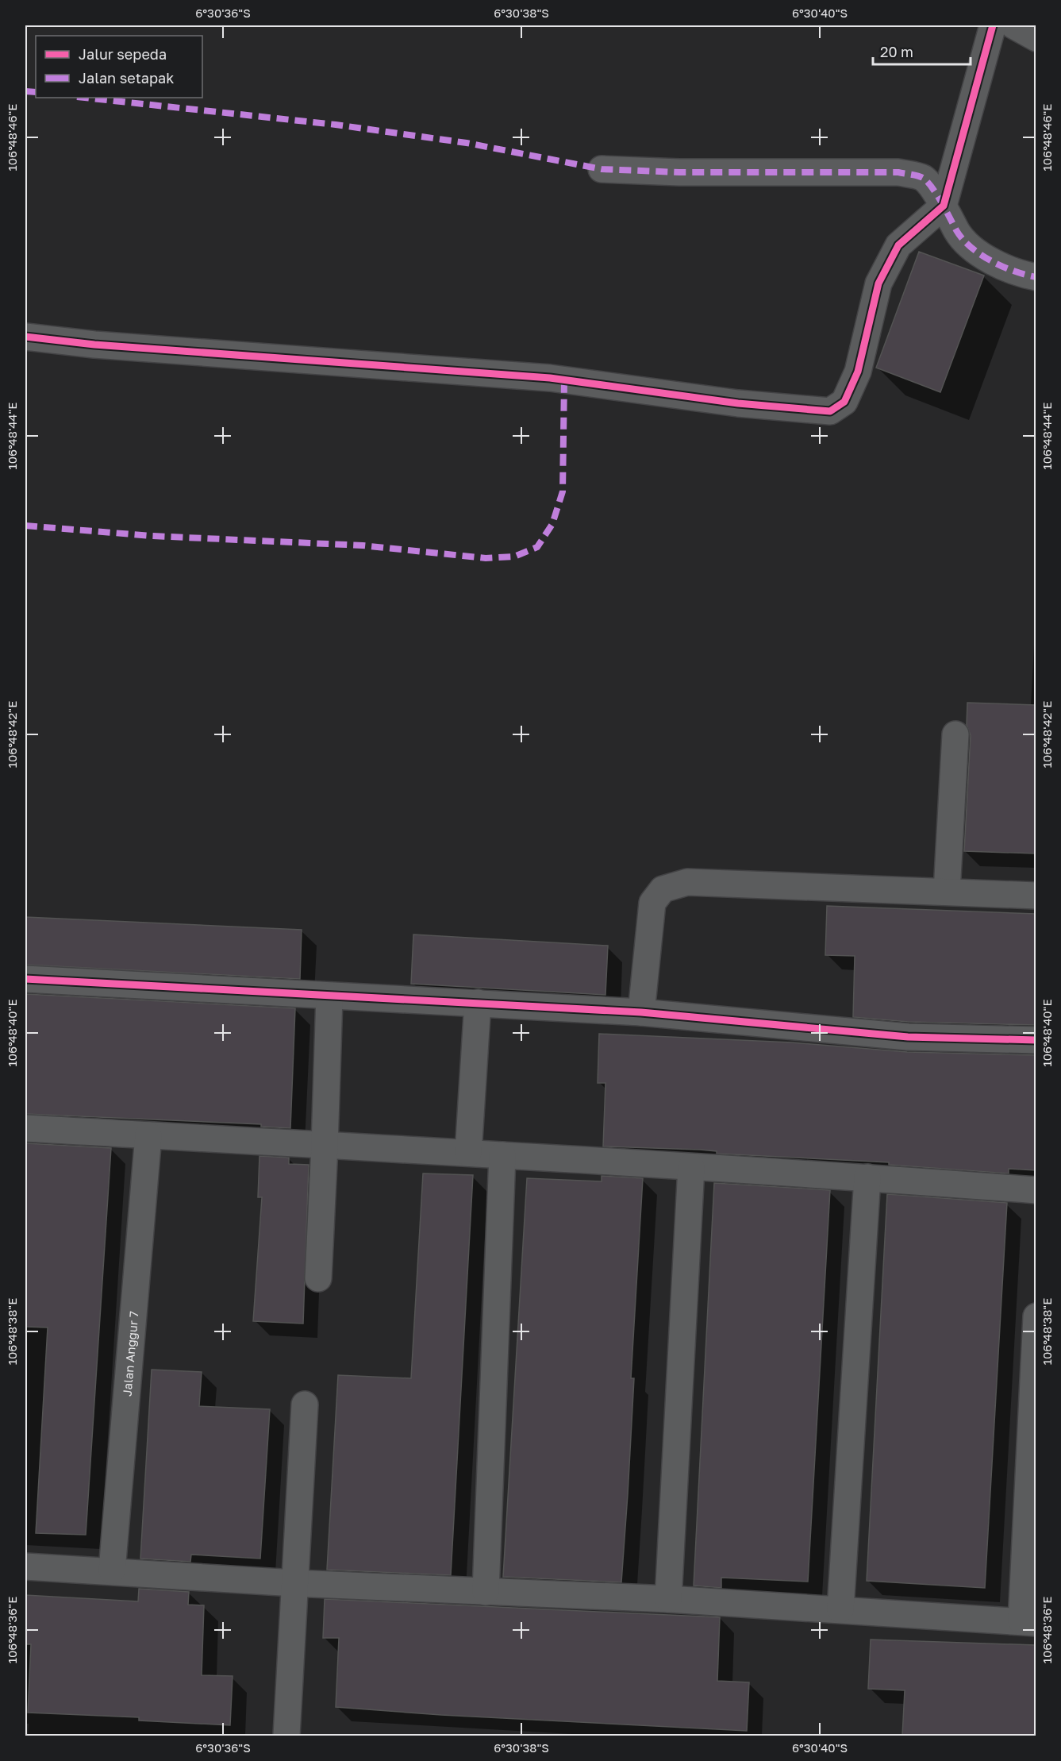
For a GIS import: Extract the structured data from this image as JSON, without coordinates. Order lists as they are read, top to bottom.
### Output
{
  "streets": {
    "street": ["Jalan Anggur 7"]
  },
  "legend": ["Jalur sepeda", "Jalan setapak"],
  "scale_bar": "20 m",
  "coordinates": [
    "6°30'36\"S",
    "6°30'38\"S",
    "6°30'40\"S",
    "106°48'46\"E",
    "106°48'44\"E",
    "106°48'42\"E",
    "106°48'40\"E",
    "106°48'38\"E",
    "106°48'36\"E"
  ]
}
